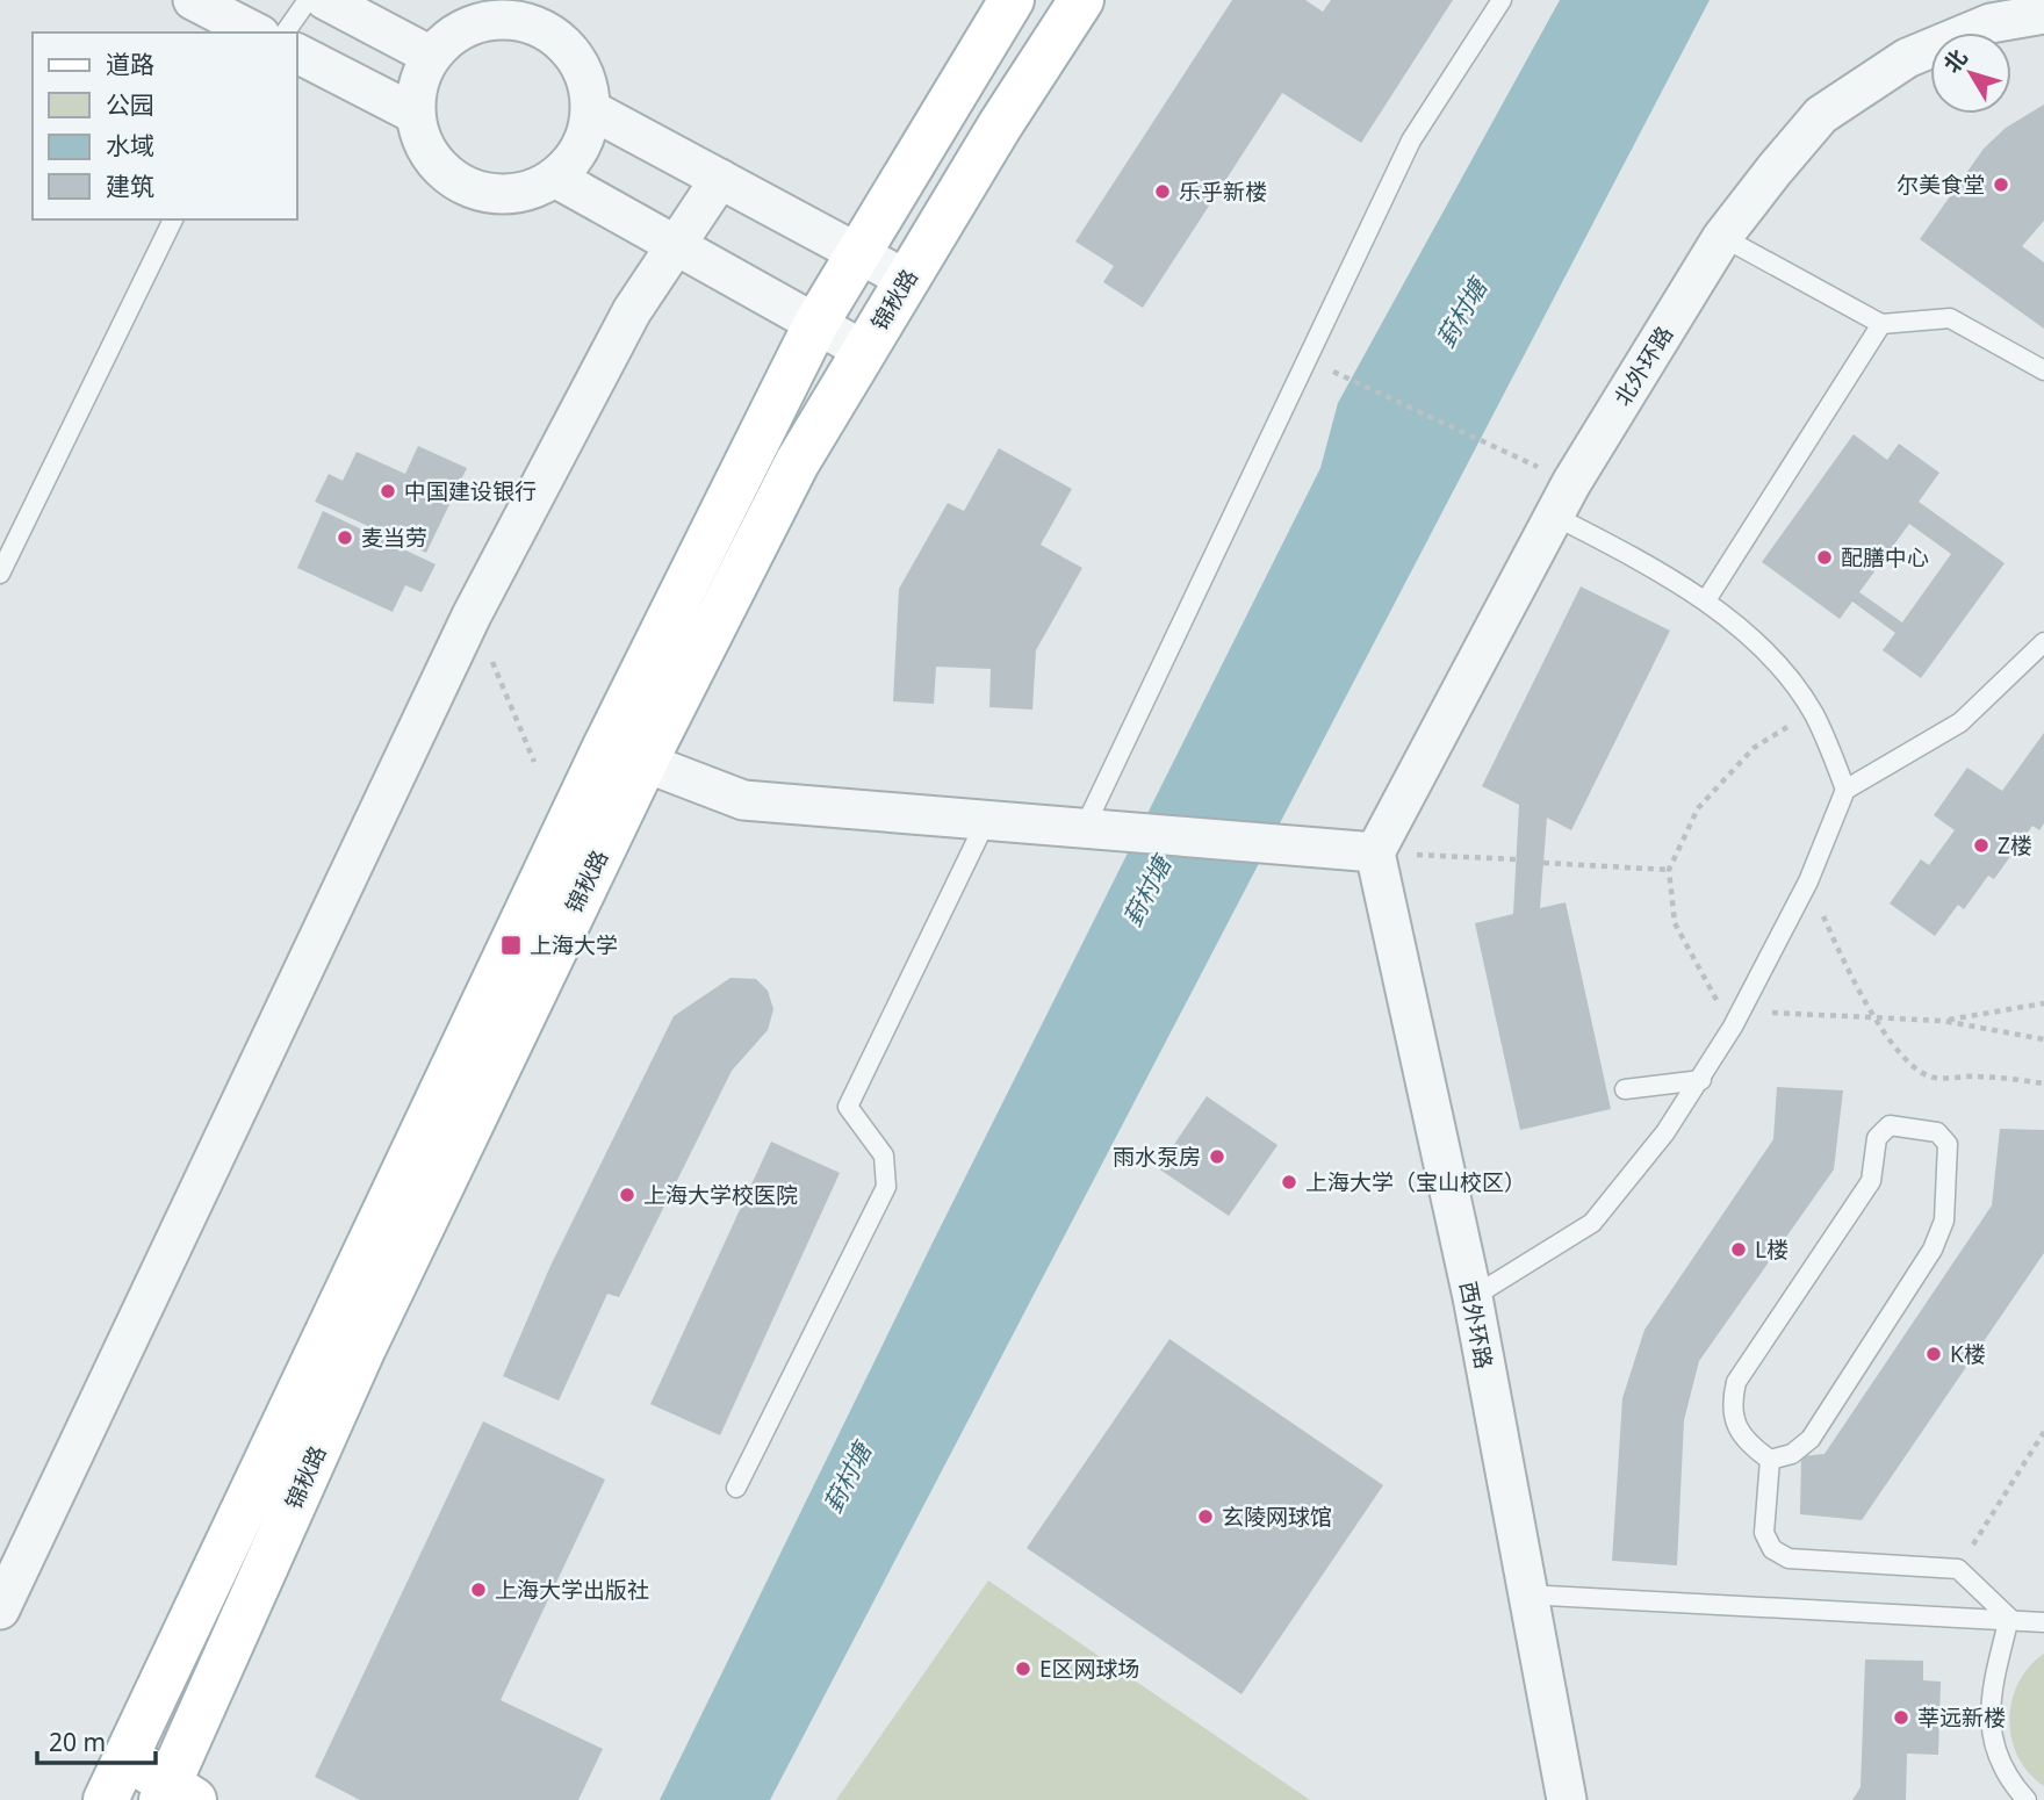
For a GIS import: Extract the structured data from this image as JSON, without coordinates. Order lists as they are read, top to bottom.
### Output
{
  "streets": {
    "main road": ["锦秋路"],
    "street": ["北外环路", "西外环路"]
  },
  "crossings": [
    ["北外环路", "西外环路"]
  ],
  "water": ["葑村塘"],
  "places": {
    "other": [
      "尔美食堂",
      "乐乎新楼",
      "中国建设银行",
      "麦当劳",
      "配膳中心",
      "Z楼",
      "雨水泵房",
      "上海大学（宝山校区）",
      "上海大学校医院",
      "L楼",
      "K楼",
      "玄陵网球馆",
      "上海大学出版社",
      "E区网球场",
      "莘远新楼"
    ],
    "transit": ["上海大学"]
  },
  "legend": [
    "道路",
    "公园",
    "水域",
    "建筑"
  ],
  "scale_bar": "20 m",
  "north": "top left"
}
